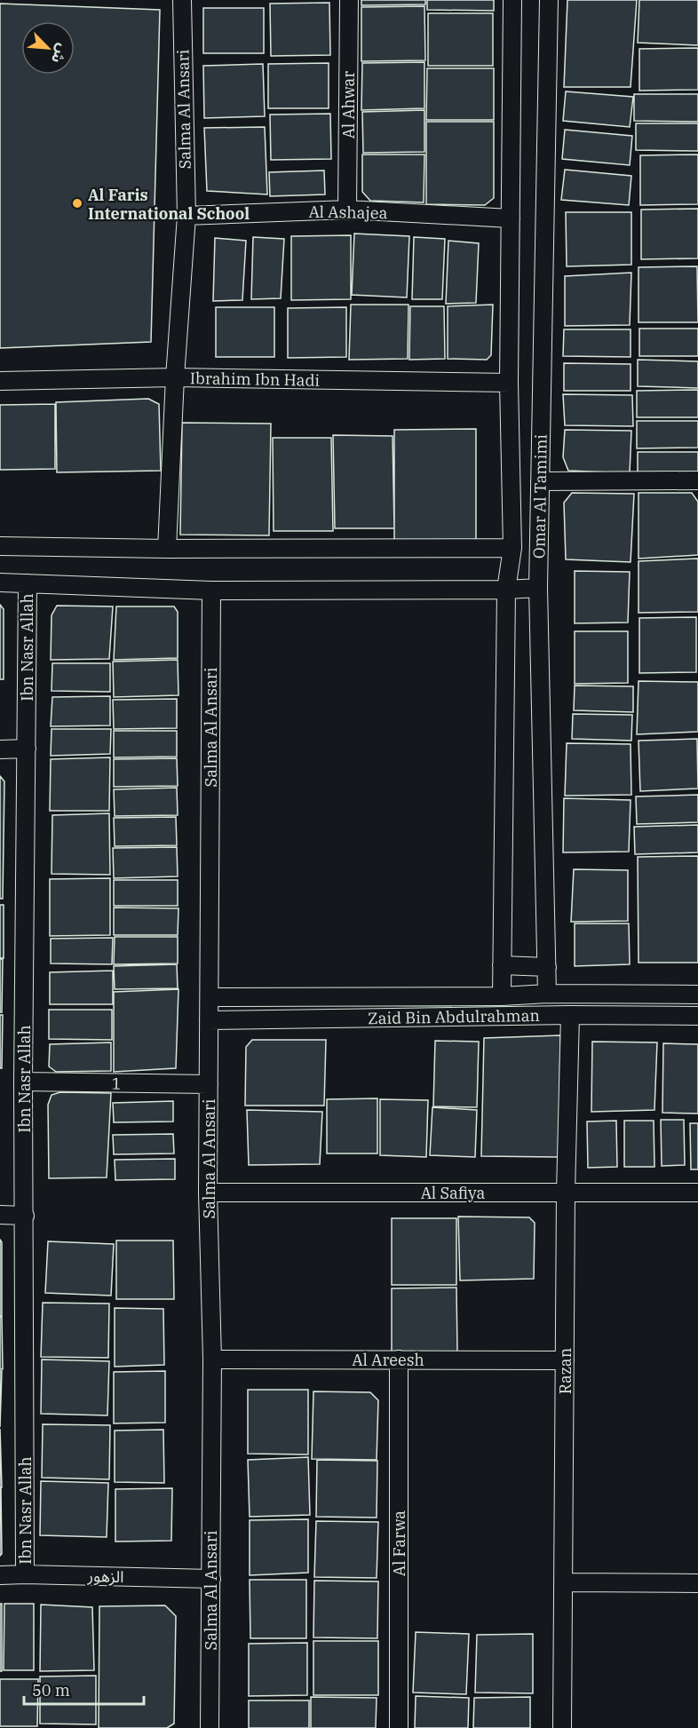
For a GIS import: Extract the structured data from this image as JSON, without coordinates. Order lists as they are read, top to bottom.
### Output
{
  "streets": {
    "street": [
      "Al Ahwar",
      "Salma Al Ansari",
      "Al Ashajea",
      "Ibrahim Ibn Hadi",
      "Omar Al Tamimi",
      "Ibn Nasr Allah",
      "Zaid Bin Abdulrahman",
      "1",
      "Al Safiya",
      "Al Areesh",
      "Razan",
      "Al Farwa",
      "الزهور"
    ]
  },
  "crossings": [
    ["Al Ahwar", "Al Ashajea"],
    ["Salma Al Ansari", "Al Ashajea"],
    ["Salma Al Ansari", "Ibrahim Ibn Hadi"],
    ["Salma Al Ansari", "Zaid Bin Abdulrahman"],
    ["Salma Al Ansari", "1"],
    ["Salma Al Ansari", "Al Safiya"],
    ["Salma Al Ansari", "Al Areesh"],
    ["Salma Al Ansari", "الزهور"],
    ["Omar Al Tamimi", "Zaid Bin Abdulrahman"],
    ["Ibn Nasr Allah", "1"],
    ["Ibn Nasr Allah", "الزهور"],
    ["Zaid Bin Abdulrahman", "Razan"],
    ["Al Safiya", "Razan"],
    ["Al Areesh", "Razan"],
    ["Al Areesh", "Al Farwa"]
  ],
  "places": ["Al Faris International School"],
  "scale_bar": "50 m",
  "north": "bottom right"
}
